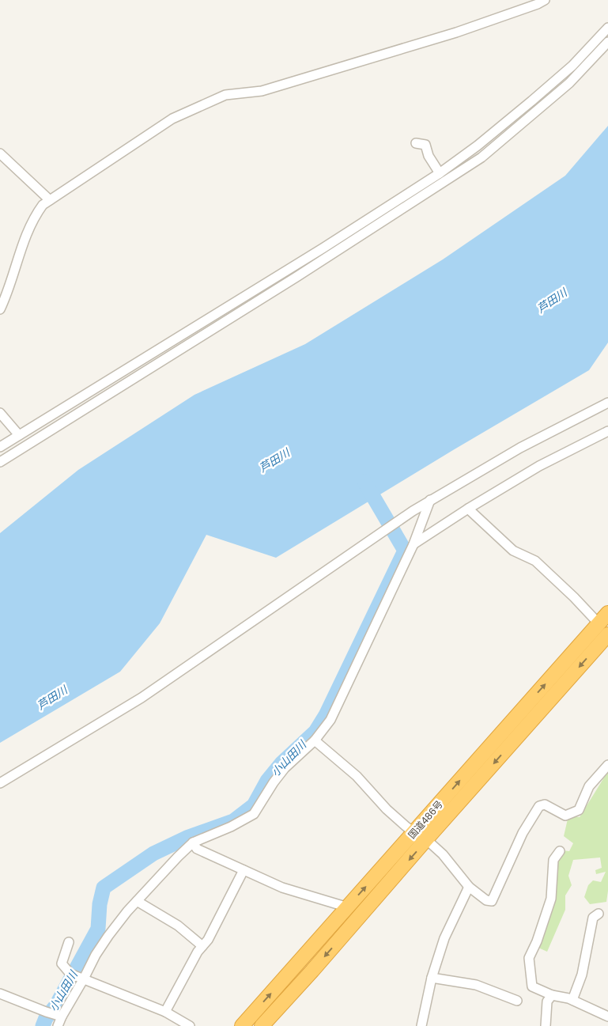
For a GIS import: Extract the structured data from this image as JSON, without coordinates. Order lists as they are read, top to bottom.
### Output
{
  "streets": {
    "highway": ["国道486号"]
  },
  "water": ["芦田川", "小山田川"]
}
